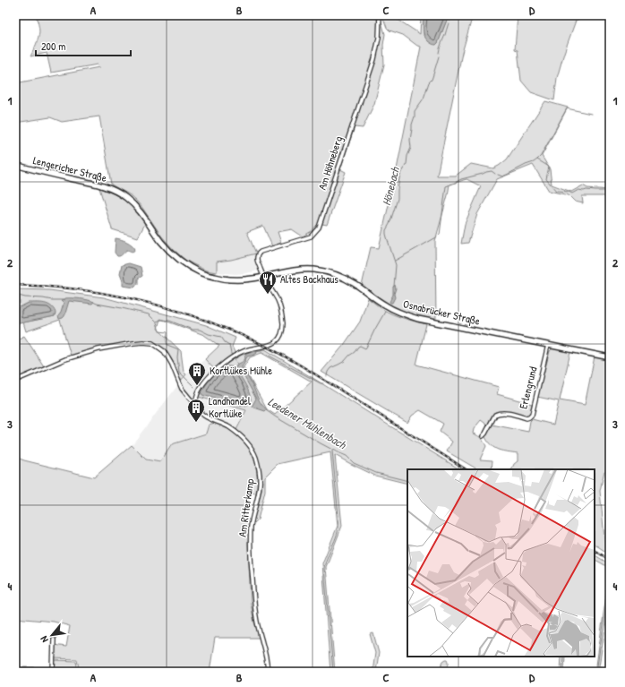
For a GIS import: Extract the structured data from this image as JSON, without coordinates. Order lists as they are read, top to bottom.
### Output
{
  "streets": {
    "main road": ["Lengericher Straße", "Osnabrücker Straße"],
    "street": ["Am Höhneberg", "Erlengrund", "Am Ritterkamp"]
  },
  "crossings": [
    ["Am Höhneberg", "Osnabrücker Straße"],
    ["Lengericher Straße", "Osnabrücker Straße"],
    ["Osnabrücker Straße", "Erlengrund"]
  ],
  "water": ["Hönebach", "Leedener Mühlenbach"],
  "places": {
    "restaurant": ["Altes Backhaus"],
    "building": ["Kortlükes Mühle", "Landhandel Kortlüke"]
  },
  "scale_bar": "200 m",
  "north": "bottom left",
  "grid": {
    "columns": [
      "A",
      "B",
      "C",
      "D"
    ],
    "rows": [
      "1",
      "2",
      "3",
      "4"
    ]
  }
}
